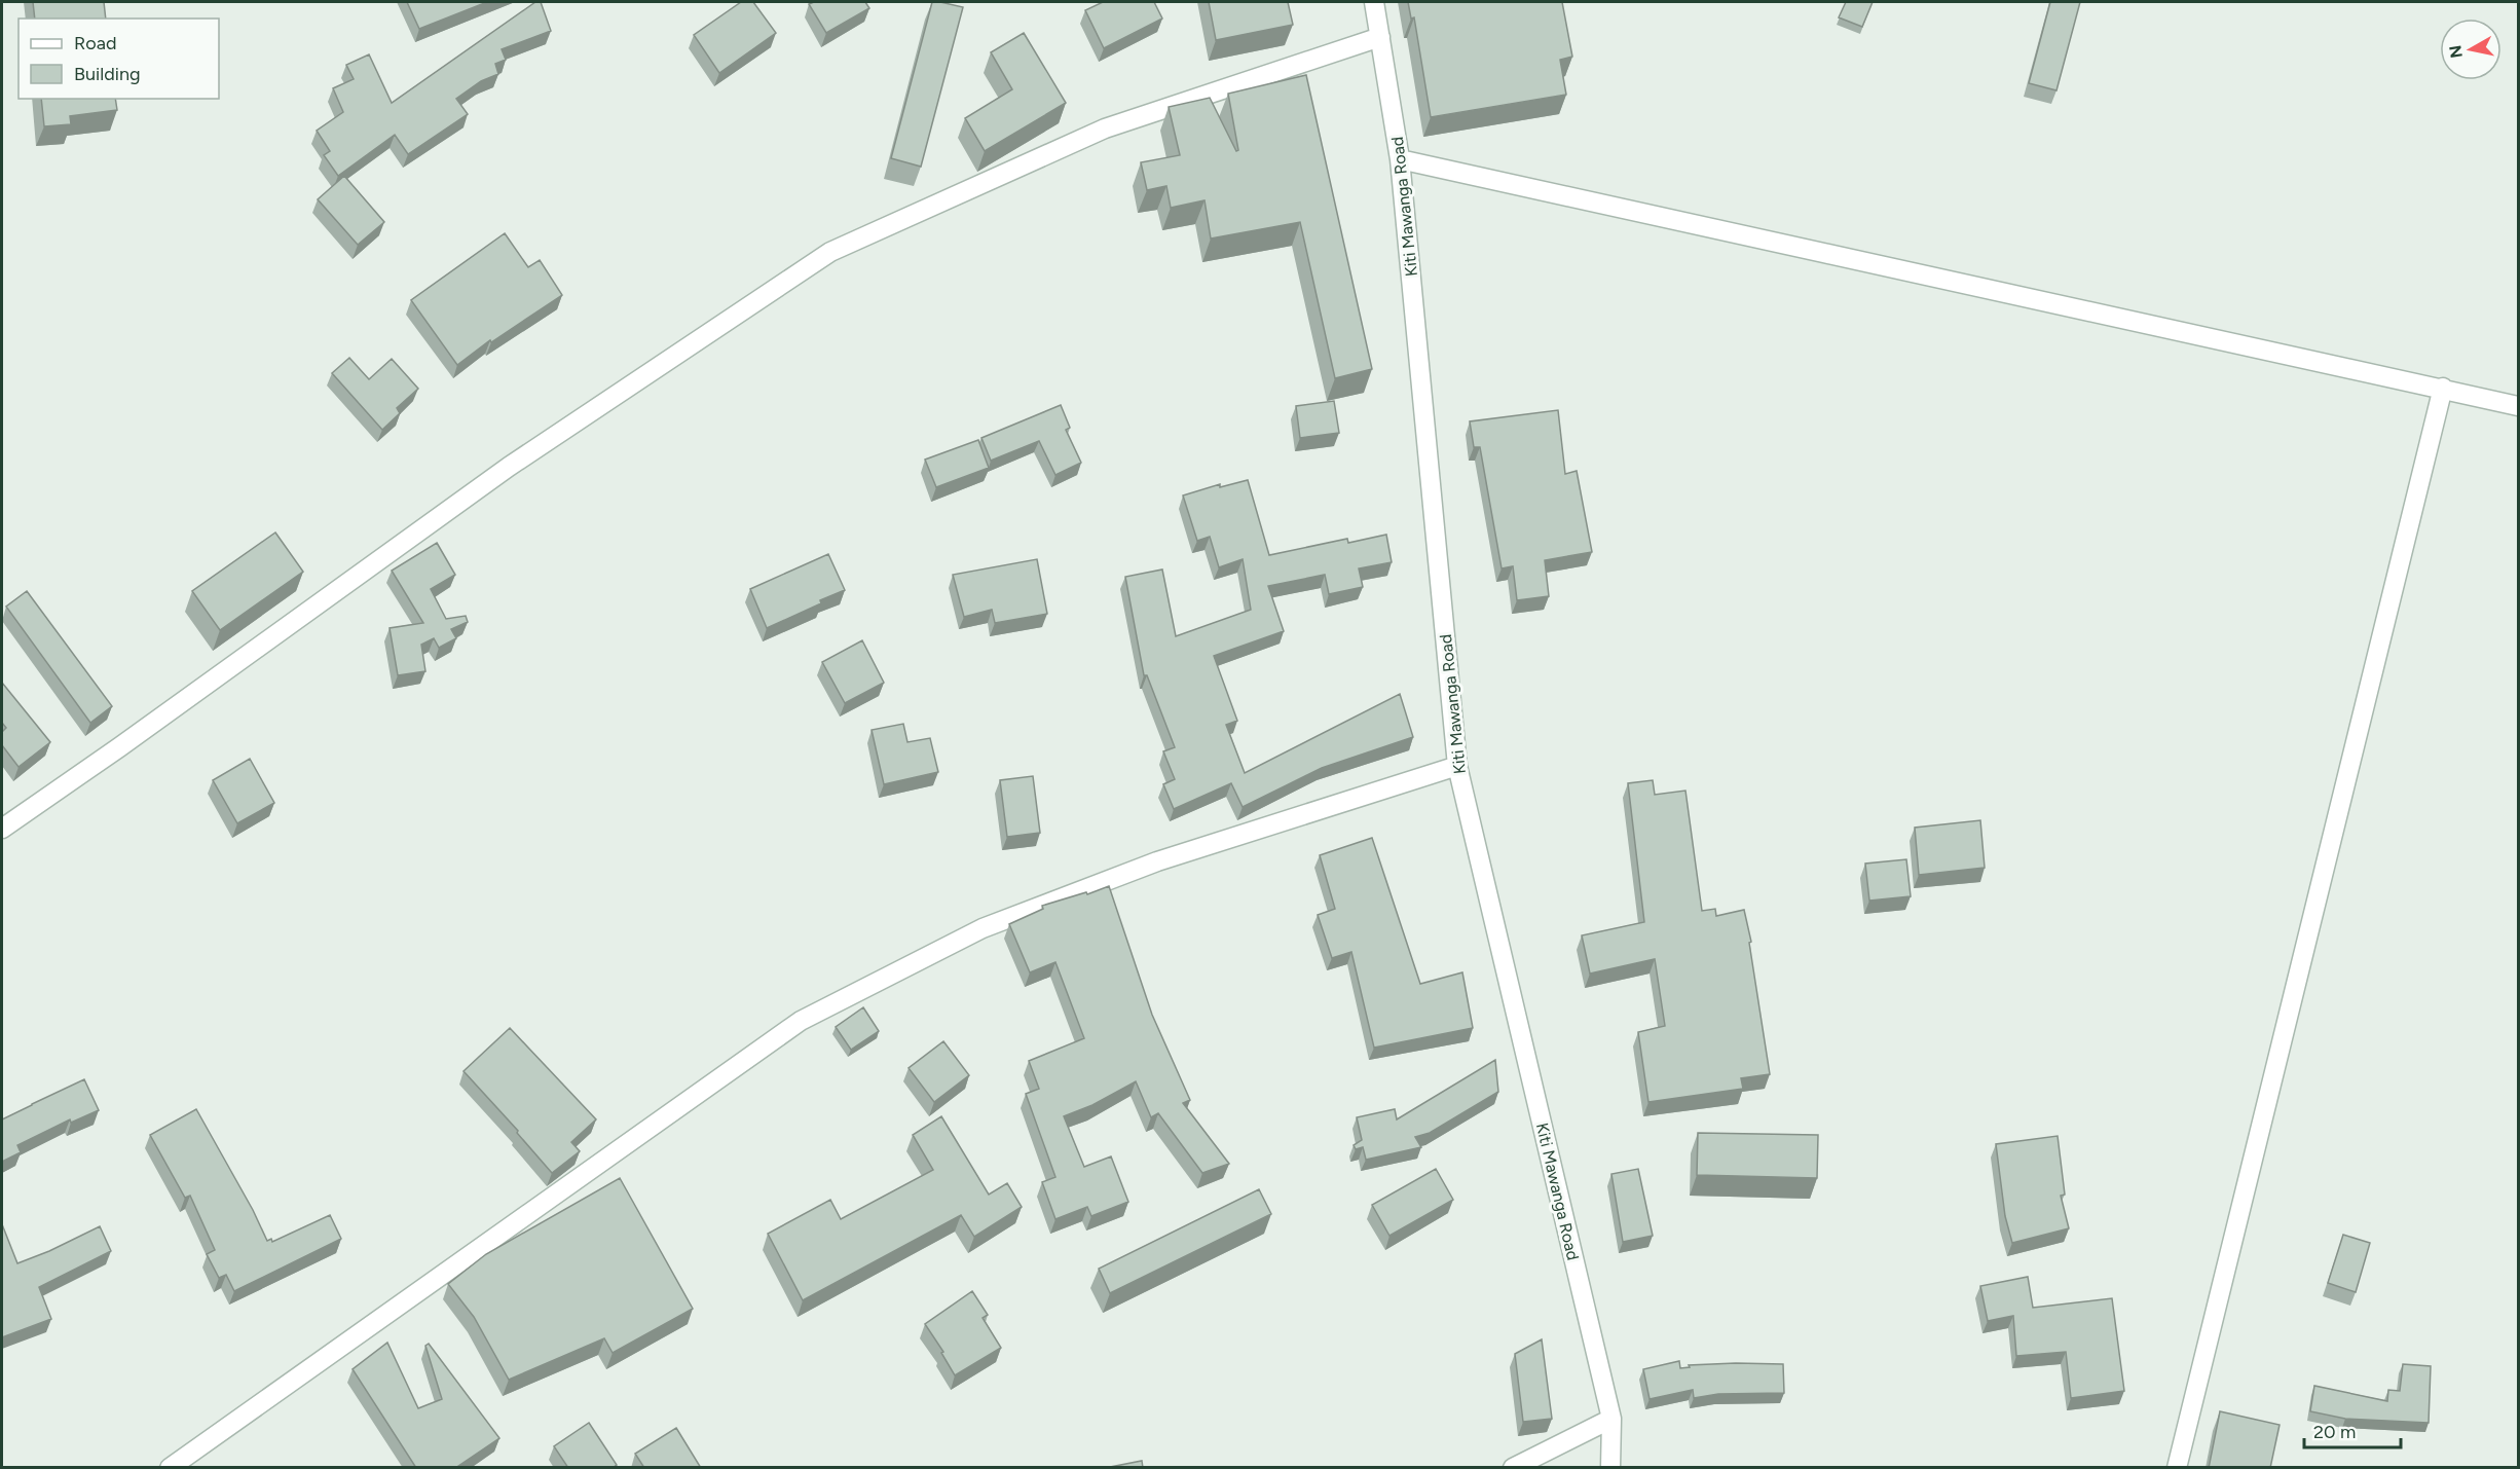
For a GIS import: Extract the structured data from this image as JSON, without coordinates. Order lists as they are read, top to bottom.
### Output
{
  "streets": {
    "street": ["Kiti Mawanga Road"]
  },
  "legend": ["Road", "Building"],
  "scale_bar": "20 m",
  "north": "left"
}
